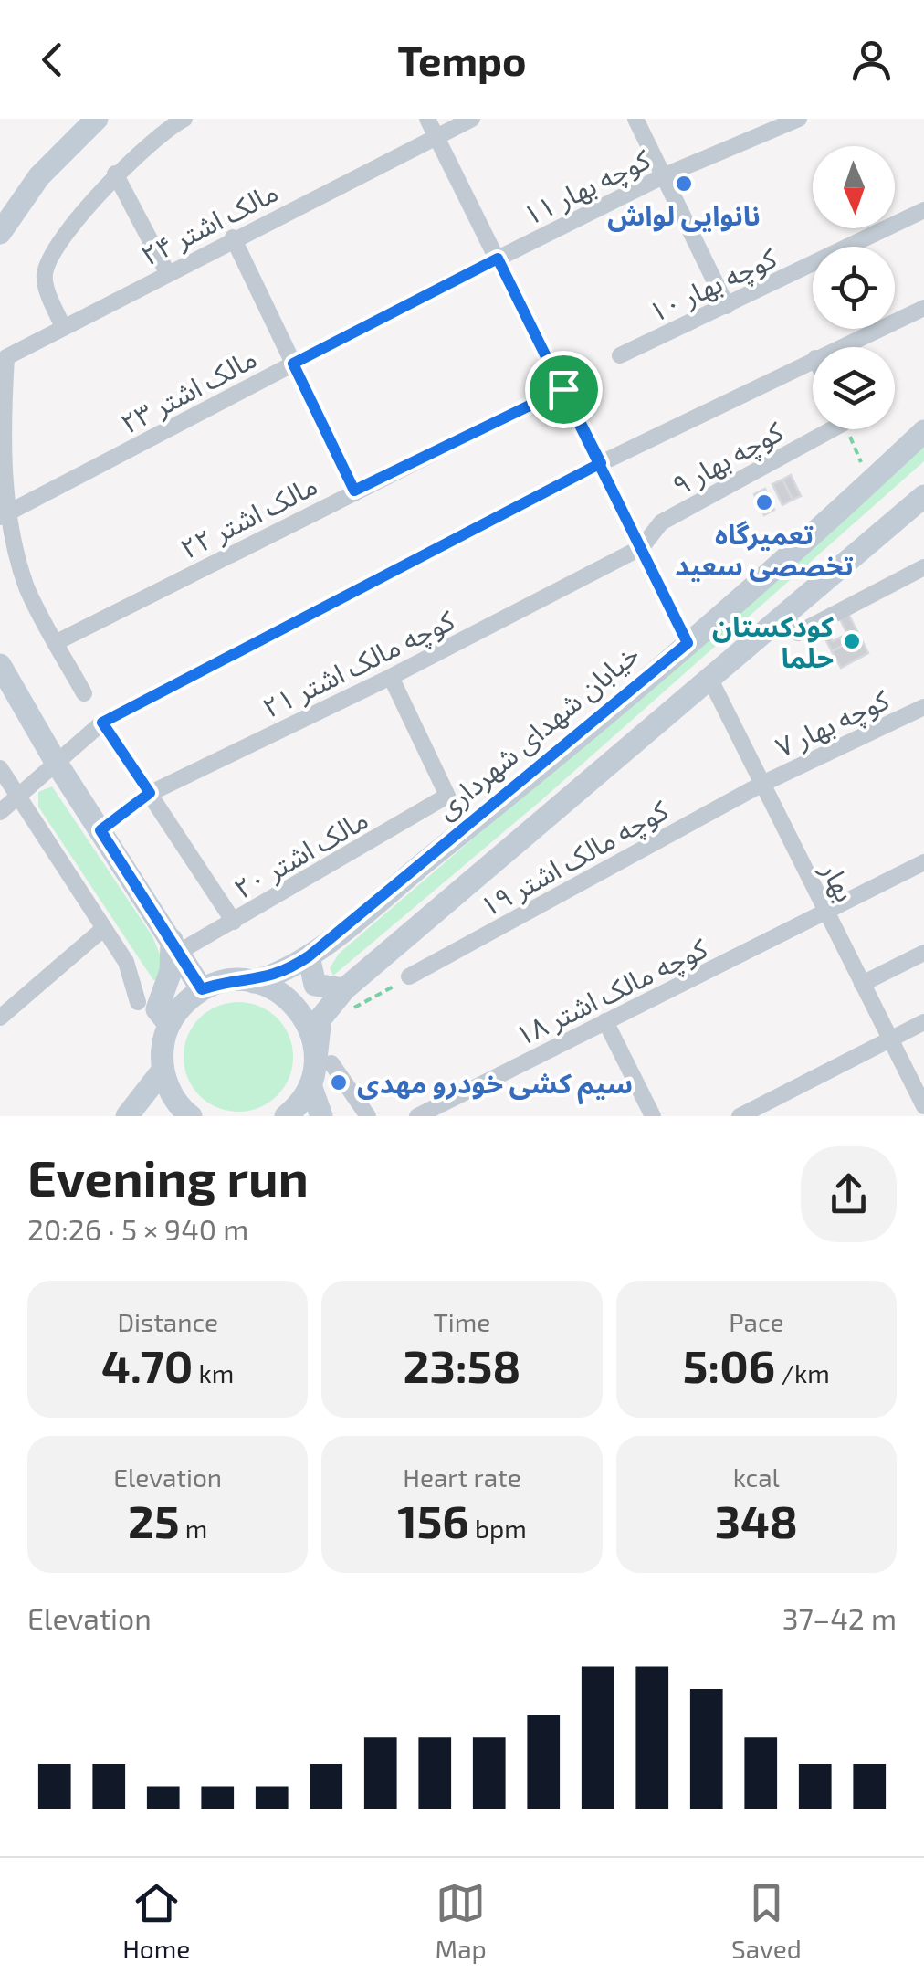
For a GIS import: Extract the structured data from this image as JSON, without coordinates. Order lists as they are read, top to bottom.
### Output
{
  "streets": {
    "main road": ["خیابان شهدای شهرداری"],
    "street": [
      "کوچه بهار ۱۱",
      "مالک اشتر ۲۴",
      "کوچه بهار ۱۰",
      "مالک اشتر ۲۳",
      "کوچه بهار ۹",
      "مالک اشتر ۲۲",
      "کوچه مالک اشتر ۲۱",
      "کوچه بهار ۷",
      "مالک اشتر ۲۰",
      "کوچه مالک اشتر ۱۹",
      "بهار",
      "کوچه مالک اشتر ۱۸"
    ]
  },
  "crossings": [
    ["مالک اشتر ۲۴", "مالک اشتر ۲۳"],
    ["کوچه بهار ۹", "کوچه مالک اشتر ۲۱"],
    ["کوچه مالک اشتر ۲۱", "مالک اشتر ۲۰"],
    ["کوچه بهار ۷", "کوچه مالک اشتر ۱۹"],
    ["کوچه بهار ۷", "بهار"],
    ["کوچه مالک اشتر ۱۹", "بهار"],
    ["بهار", "کوچه مالک اشتر ۱۸"]
  ],
  "places": [
    "نانوایی لواش",
    "تعمیرگاه تخصصی سعید",
    "کودکستان حلما",
    "سیم کشی خودرو مهدی"
  ],
  "north": "bottom",
  "page": {
    "header": "Tempo",
    "heading": ["Evening run", "20:26 · 5 × 940 m"],
    "stats": [
      ["Distance", "4.70 km"],
      ["Time", "23:58"],
      ["Pace", "5:06 /km"],
      ["Elevation", "25 m"],
      ["Heart rate", "156 bpm"],
      ["kcal", "348"]
    ],
    "chart": ["Elevation", "37–42 m"],
    "tabs": ["Home", "Map", "Saved"]
  }
}
